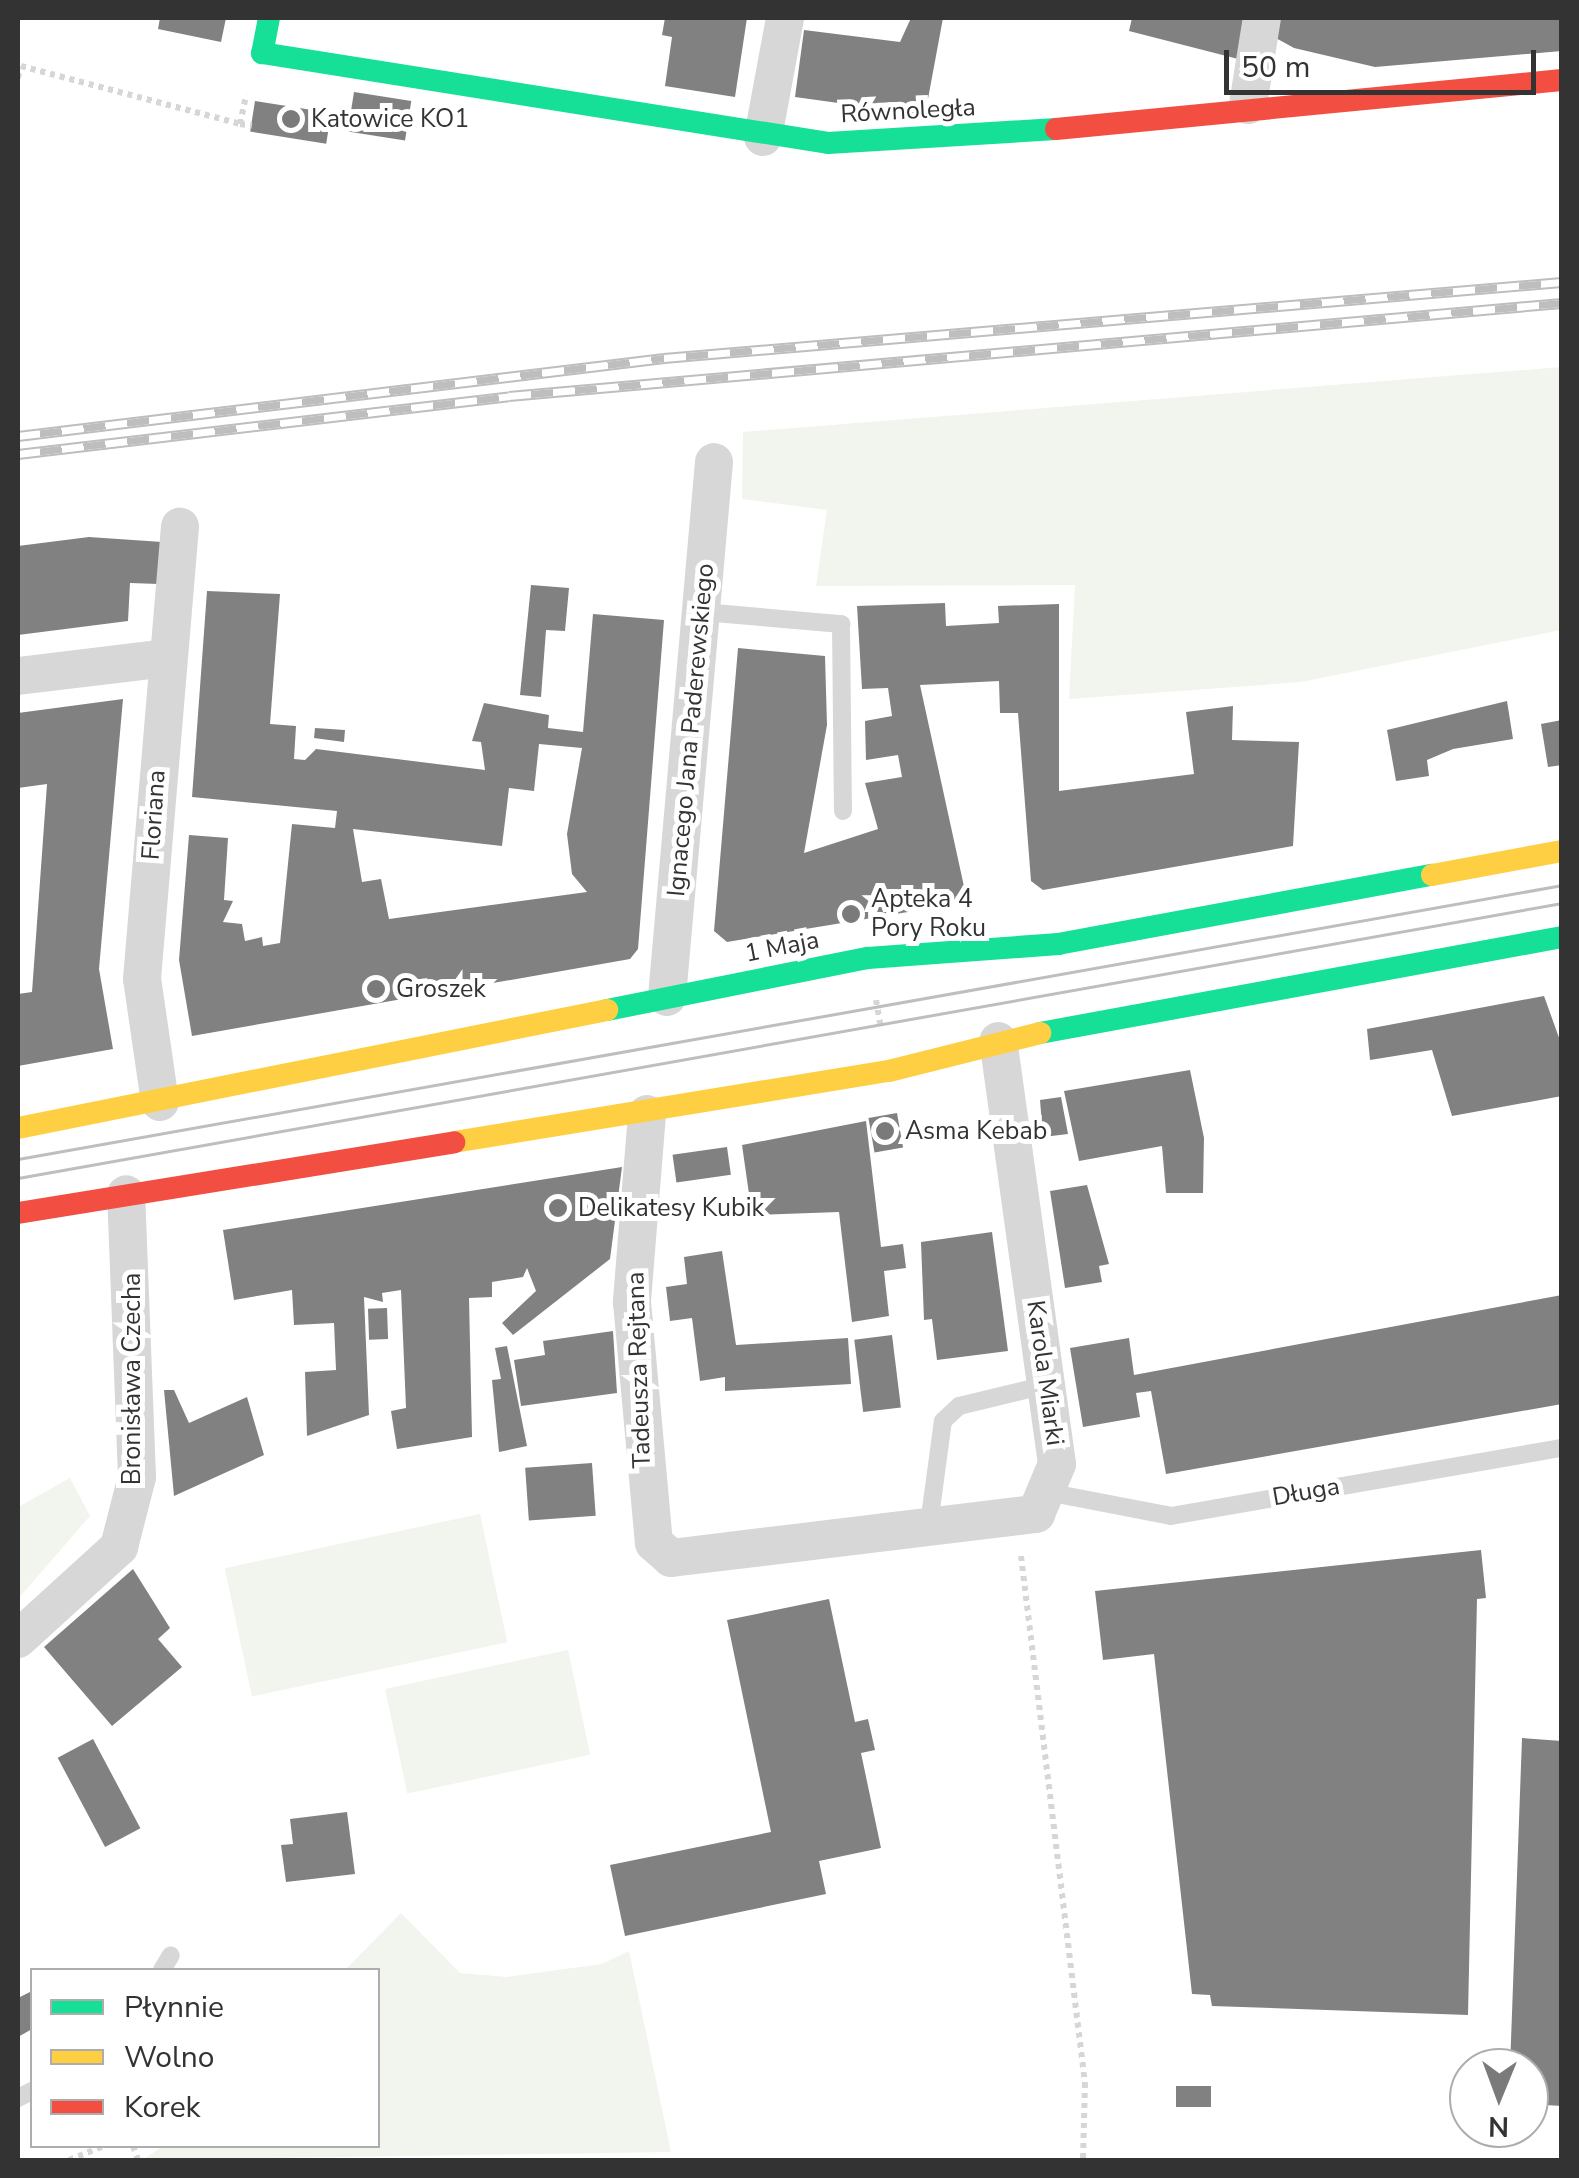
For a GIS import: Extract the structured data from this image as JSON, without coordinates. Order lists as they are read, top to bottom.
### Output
{
  "streets": {
    "street": [
      "Równoległa",
      "Ignacego Jana Paderewskiego",
      "Floriana",
      "1 Maja",
      "Tadeusza Rejtana",
      "Karola Miarki",
      "Bronisława Czecha"
    ],
    "lane": ["Długa"]
  },
  "crossings": [
    ["Ignacego Jana Paderewskiego", "1 Maja"],
    ["Floriana", "1 Maja"],
    ["Karola Miarki", "Długa"]
  ],
  "places": [
    "Katowice KO1",
    "Apteka 4 Pory Roku",
    "Groszek",
    "Asma Kebab",
    "Delikatesy Kubik"
  ],
  "legend": ["Płynnie", "Wolno", "Korek"],
  "scale_bar": "50 m",
  "north": "bottom"
}
